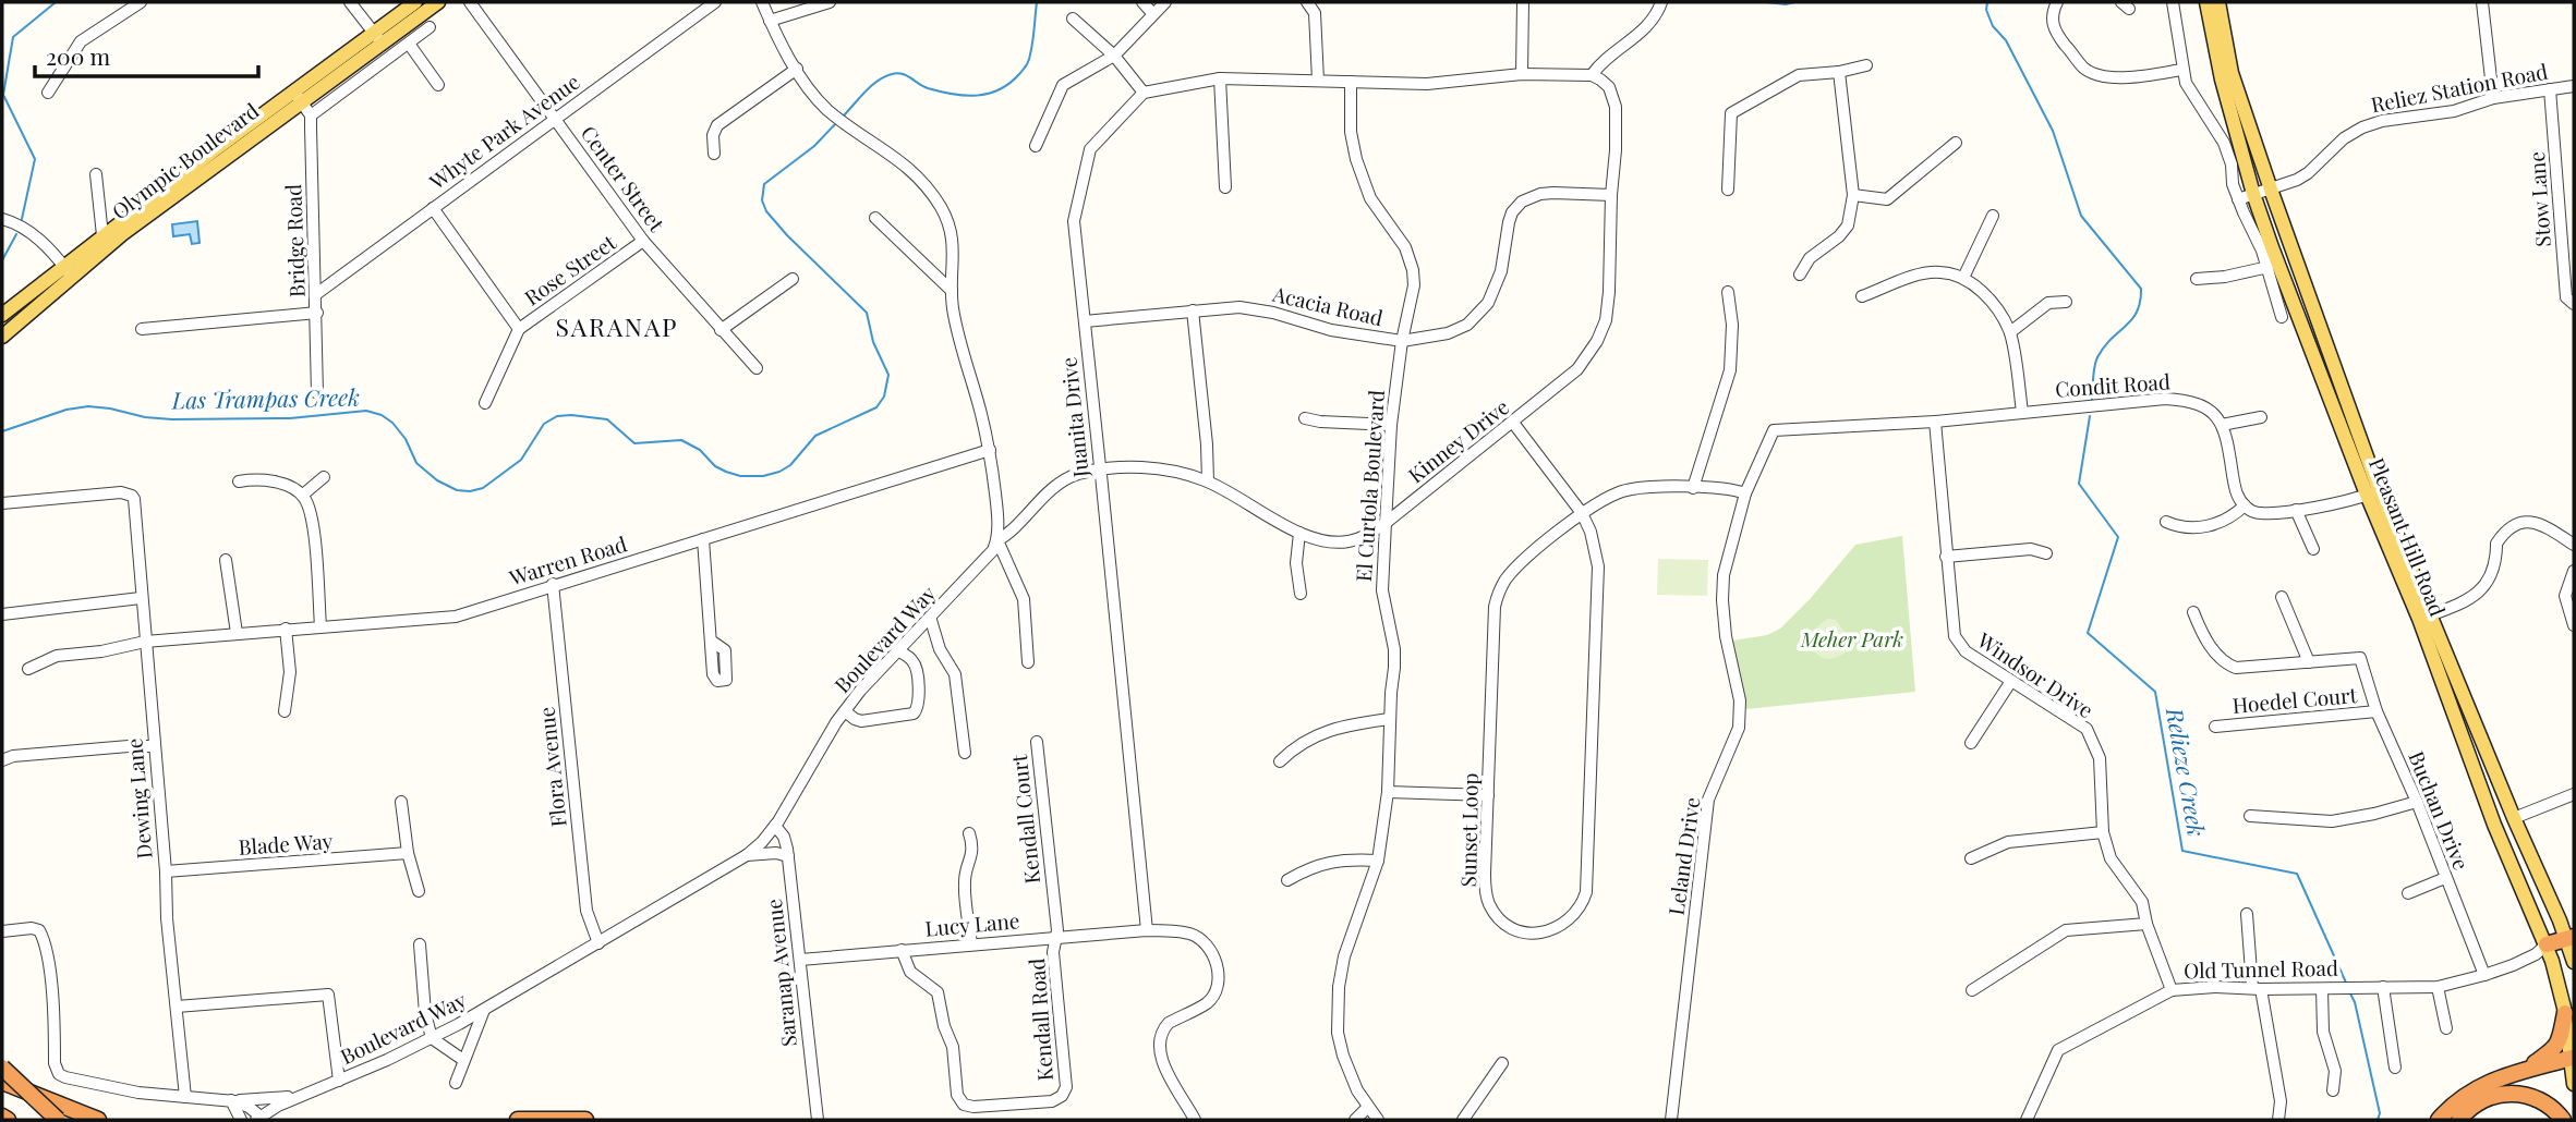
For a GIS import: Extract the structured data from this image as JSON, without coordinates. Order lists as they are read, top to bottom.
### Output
{
  "streets": {
    "main road": ["Olympic Boulevard", "Pleasant Hill Road"],
    "street": [
      "Reliez Station Road",
      "Whyte Park Avenue",
      "Center Street",
      "Stow Lane",
      "Bridge Road",
      "Rose Street",
      "Acacia Road",
      "Condit Road",
      "Juanita Drive",
      "Kinney Drive",
      "El Curtola Boulevard",
      "Warren Road",
      "Boulevard Way",
      "Windsor Drive",
      "Hoedel Court",
      "Flora Avenue",
      "Dewing Lane",
      "Buchan Drive",
      "Kendall Court",
      "Sunset Loop",
      "Blade Way",
      "Leland Drive",
      "Lucy Lane",
      "Old Tunnel Road",
      "Saranap Avenue",
      "Kendall Road"
    ]
  },
  "crossings": [
    ["Reliez Station Road", "Stow Lane"],
    ["Reliez Station Road", "Pleasant Hill Road"],
    ["Whyte Park Avenue", "Center Street"],
    ["Whyte Park Avenue", "Bridge Road"],
    ["Olympic Boulevard", "Bridge Road"],
    ["Center Street", "Rose Street"],
    ["Acacia Road", "Juanita Drive"],
    ["Acacia Road", "Kinney Drive"],
    ["Acacia Road", "El Curtola Boulevard"],
    ["Condit Road", "Windsor Drive"],
    ["Condit Road", "Leland Drive"],
    ["Juanita Drive", "Kinney Drive"],
    ["Juanita Drive", "Lucy Lane"],
    ["Kinney Drive", "El Curtola Boulevard"],
    ["Kinney Drive", "Boulevard Way"],
    ["Kinney Drive", "Sunset Loop"],
    ["Pleasant Hill Road", "Old Tunnel Road"],
    ["Warren Road", "Flora Avenue"],
    ["Warren Road", "Dewing Lane"],
    ["Boulevard Way", "Flora Avenue"],
    ["Boulevard Way", "Saranap Avenue"],
    ["Windsor Drive", "Old Tunnel Road"],
    ["Hoedel Court", "Buchan Drive"],
    ["Dewing Lane", "Blade Way"],
    ["Buchan Drive", "Old Tunnel Road"],
    ["Kendall Court", "Lucy Lane"],
    ["Kendall Court", "Kendall Road"],
    ["Lucy Lane", "Saranap Avenue"],
    ["Lucy Lane", "Kendall Road"]
  ],
  "districts": ["SARANAP"],
  "water": ["Las Trampas Creek", "Relieze Creek"],
  "parks": ["Meher Park"],
  "scale_bar": "200 m"
}
